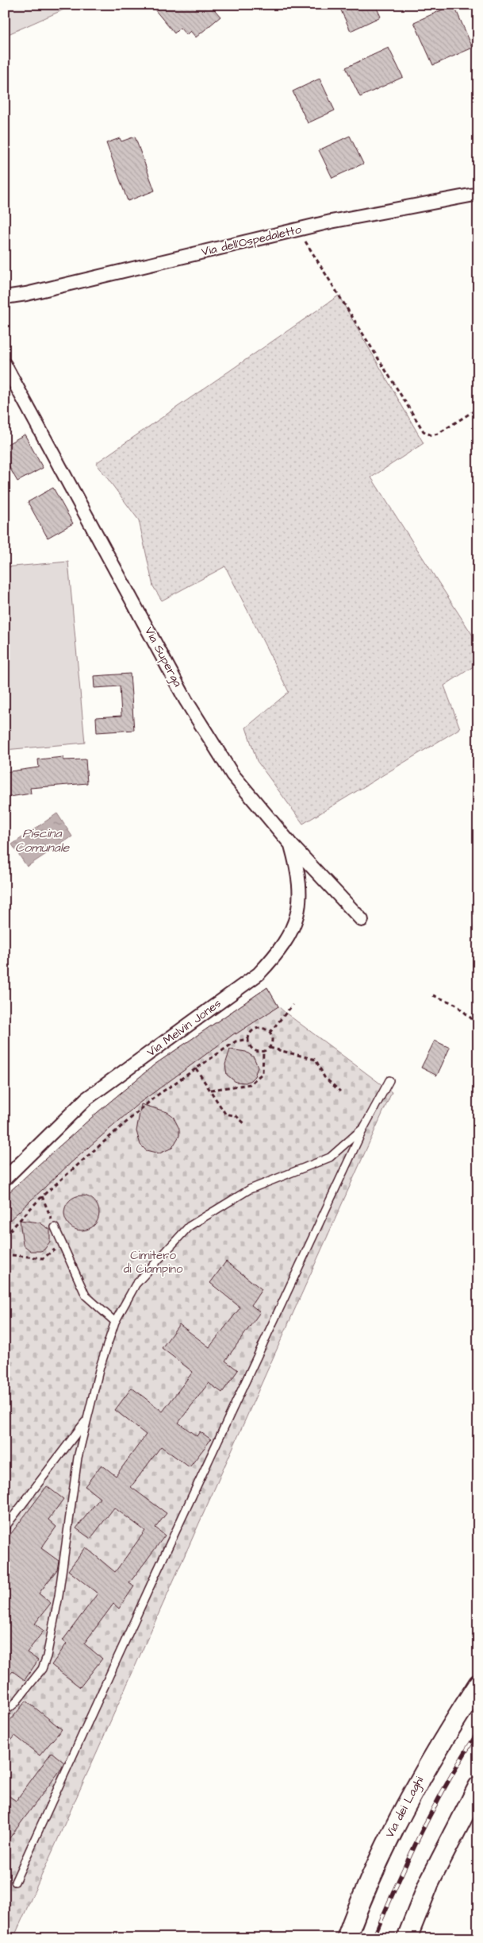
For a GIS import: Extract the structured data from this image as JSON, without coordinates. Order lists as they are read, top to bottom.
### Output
{
  "streets": {
    "main road": ["Via dei Laghi"],
    "street": ["Via dell'Ospedaletto", "Via Superga", "Via Melvin Jones"]
  },
  "crossings": [
    ["Via Superga", "Via Melvin Jones"]
  ],
  "water": ["Piscina Comunale"],
  "parks": ["Cimitero di Ciampino"]
}
